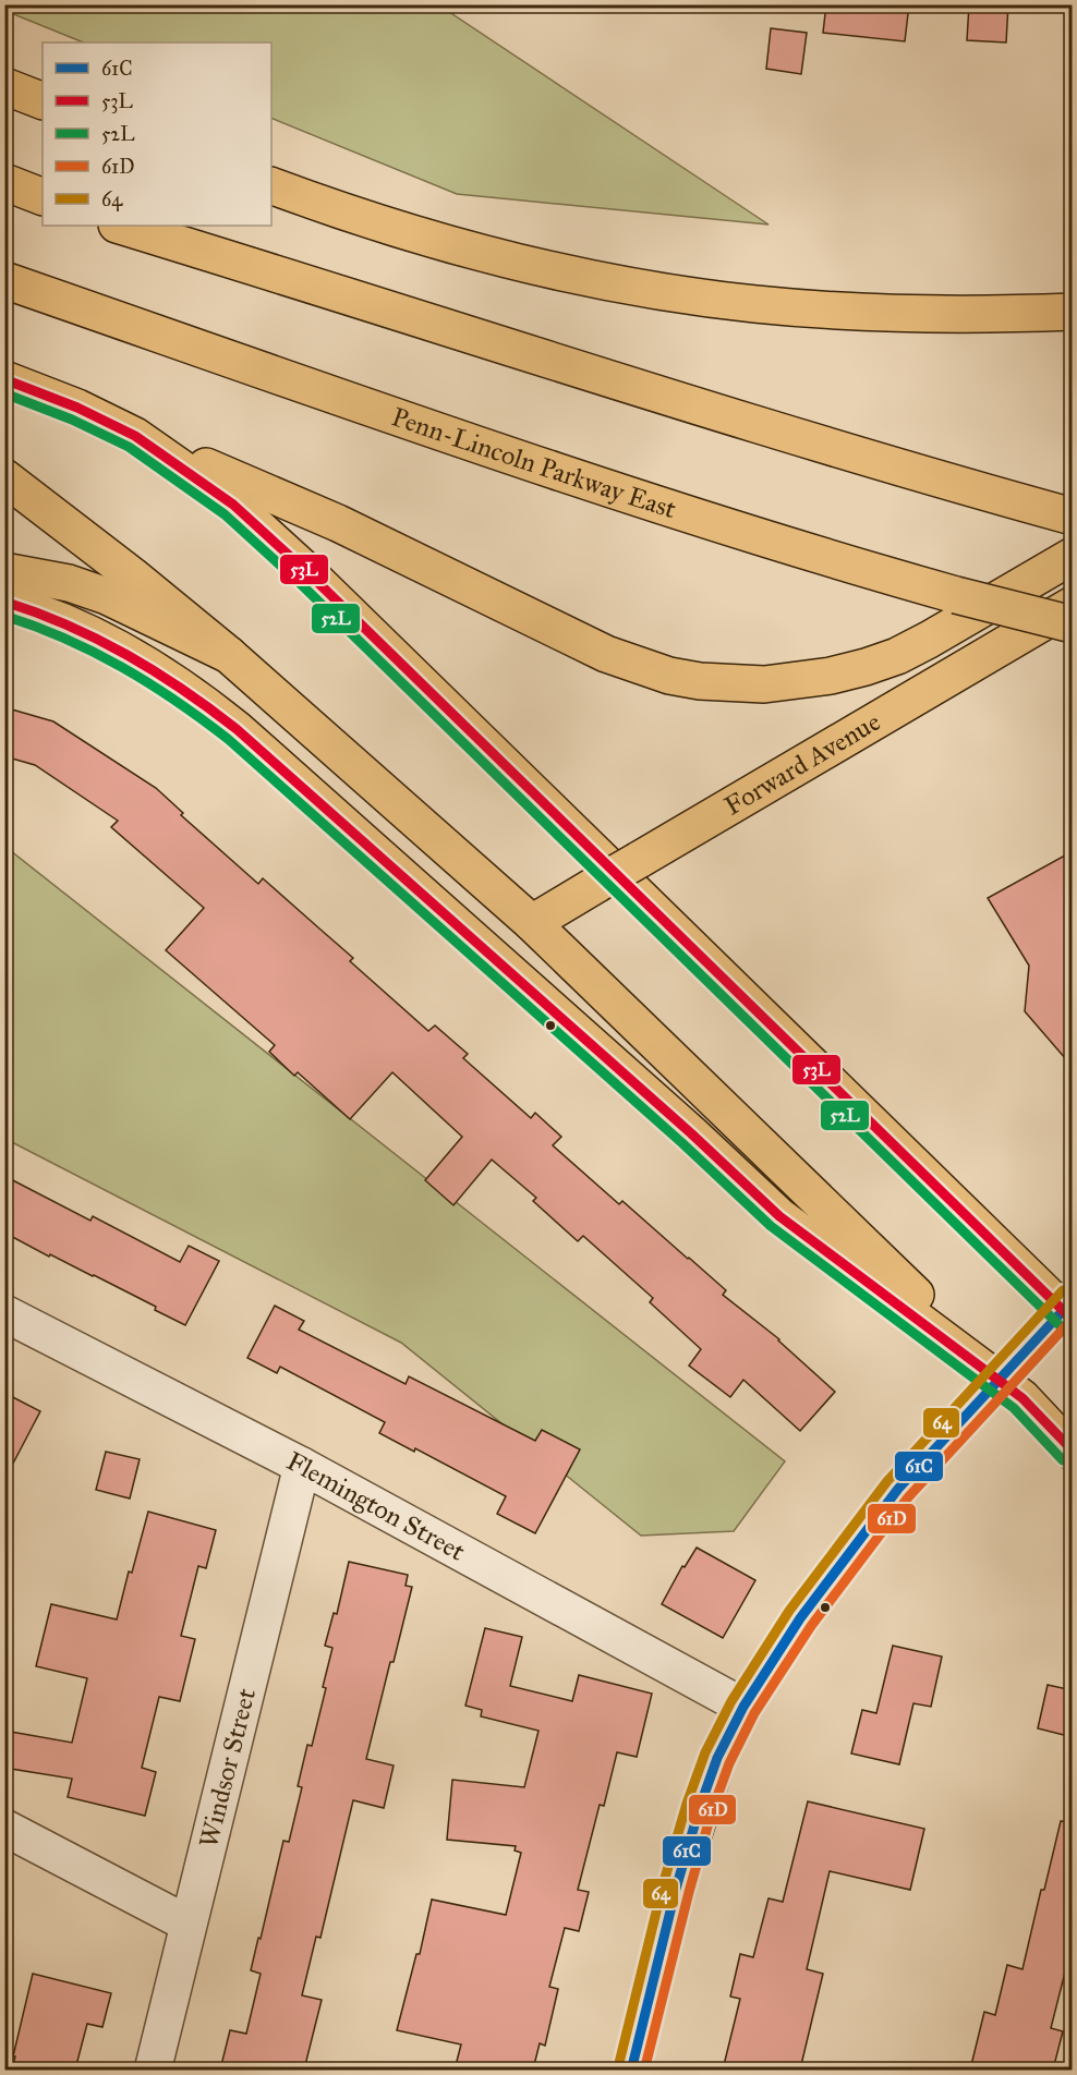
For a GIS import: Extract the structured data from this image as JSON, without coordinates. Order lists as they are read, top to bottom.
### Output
{
  "streets": {
    "main road": ["Penn-Lincoln Parkway East", "Forward Avenue"],
    "street": ["Flemington Street", "Windsor Street"]
  },
  "crossings": [
    ["Flemington Street", "Windsor Street"]
  ],
  "lines": [
    "transit line 53L",
    "transit line 52L",
    "transit line 64",
    "transit line 61C",
    "transit line 61D"
  ],
  "legend": [
    "61C",
    "53L",
    "52L",
    "61D",
    "64"
  ]
}
